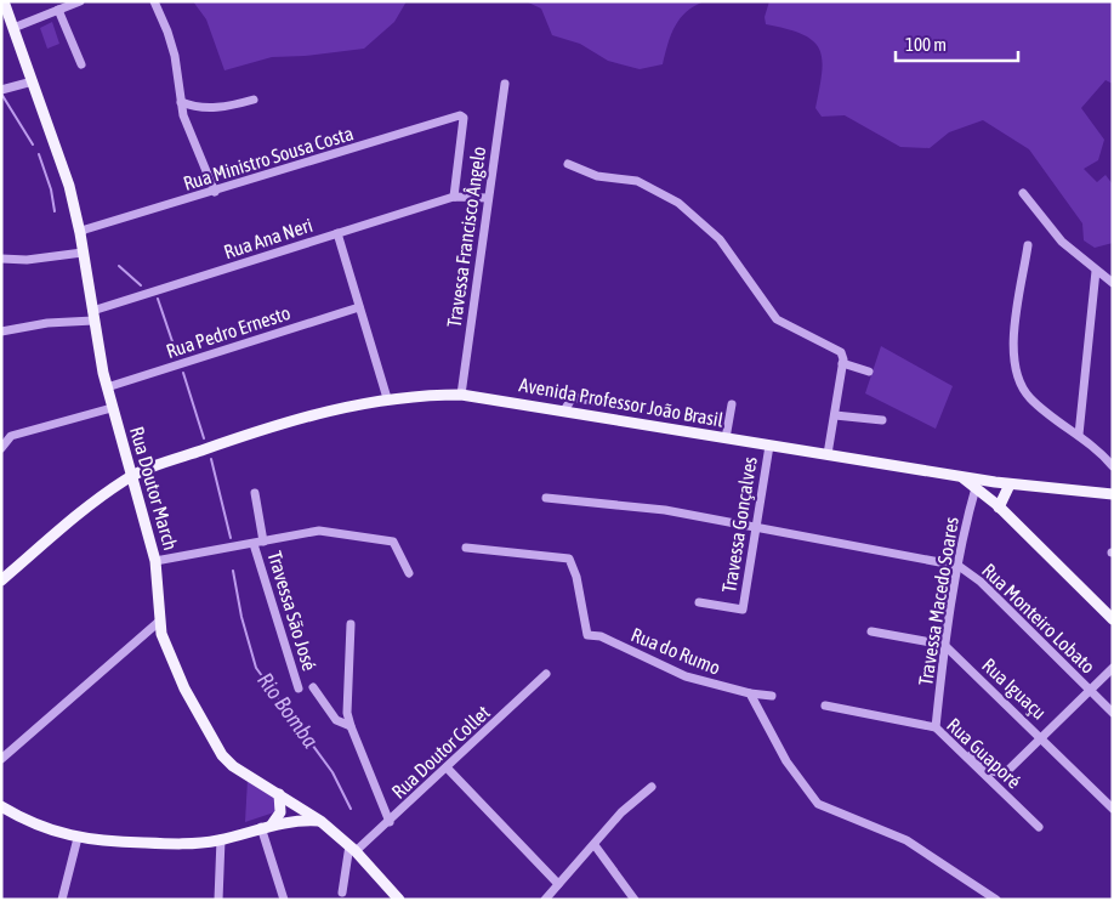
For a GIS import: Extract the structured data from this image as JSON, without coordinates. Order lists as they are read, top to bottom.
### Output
{
  "streets": {
    "main road": ["Avenida Professor João Brasil", "Rua Doutor March"],
    "street": [
      "Rua Ministro Sousa Costa",
      "Travessa Francisco Ângelo",
      "Rua Ana Neri",
      "Rua Pedro Ernesto",
      "Travessa Gonçalves",
      "Travessa Macedo Soares",
      "Travessa São José",
      "Rua Monteiro Lobato",
      "Rua do Rumo",
      "Rua Iguaçu",
      "Rua Doutor Collet",
      "Rua Guaporé"
    ]
  },
  "crossings": [
    ["Rua Ministro Sousa Costa", "Rua Ana Neri"],
    ["Rua Ministro Sousa Costa", "Rua Doutor March"],
    ["Travessa Francisco Ângelo", "Rua Ana Neri"],
    ["Travessa Francisco Ângelo", "Avenida Professor João Brasil"],
    ["Rua Ana Neri", "Rua Doutor March"],
    ["Rua Pedro Ernesto", "Rua Doutor March"],
    ["Avenida Professor João Brasil", "Rua Doutor March"],
    ["Avenida Professor João Brasil", "Travessa Gonçalves"],
    ["Avenida Professor João Brasil", "Travessa Macedo Soares"],
    ["Rua Doutor March", "Rua Doutor Collet"],
    ["Travessa Gonçalves", "Rua Monteiro Lobato"],
    ["Travessa Macedo Soares", "Rua Monteiro Lobato"],
    ["Travessa Macedo Soares", "Rua Iguaçu"],
    ["Travessa Macedo Soares", "Rua Guaporé"]
  ],
  "water": ["Rio Bomba"],
  "scale_bar": "100 m"
}
